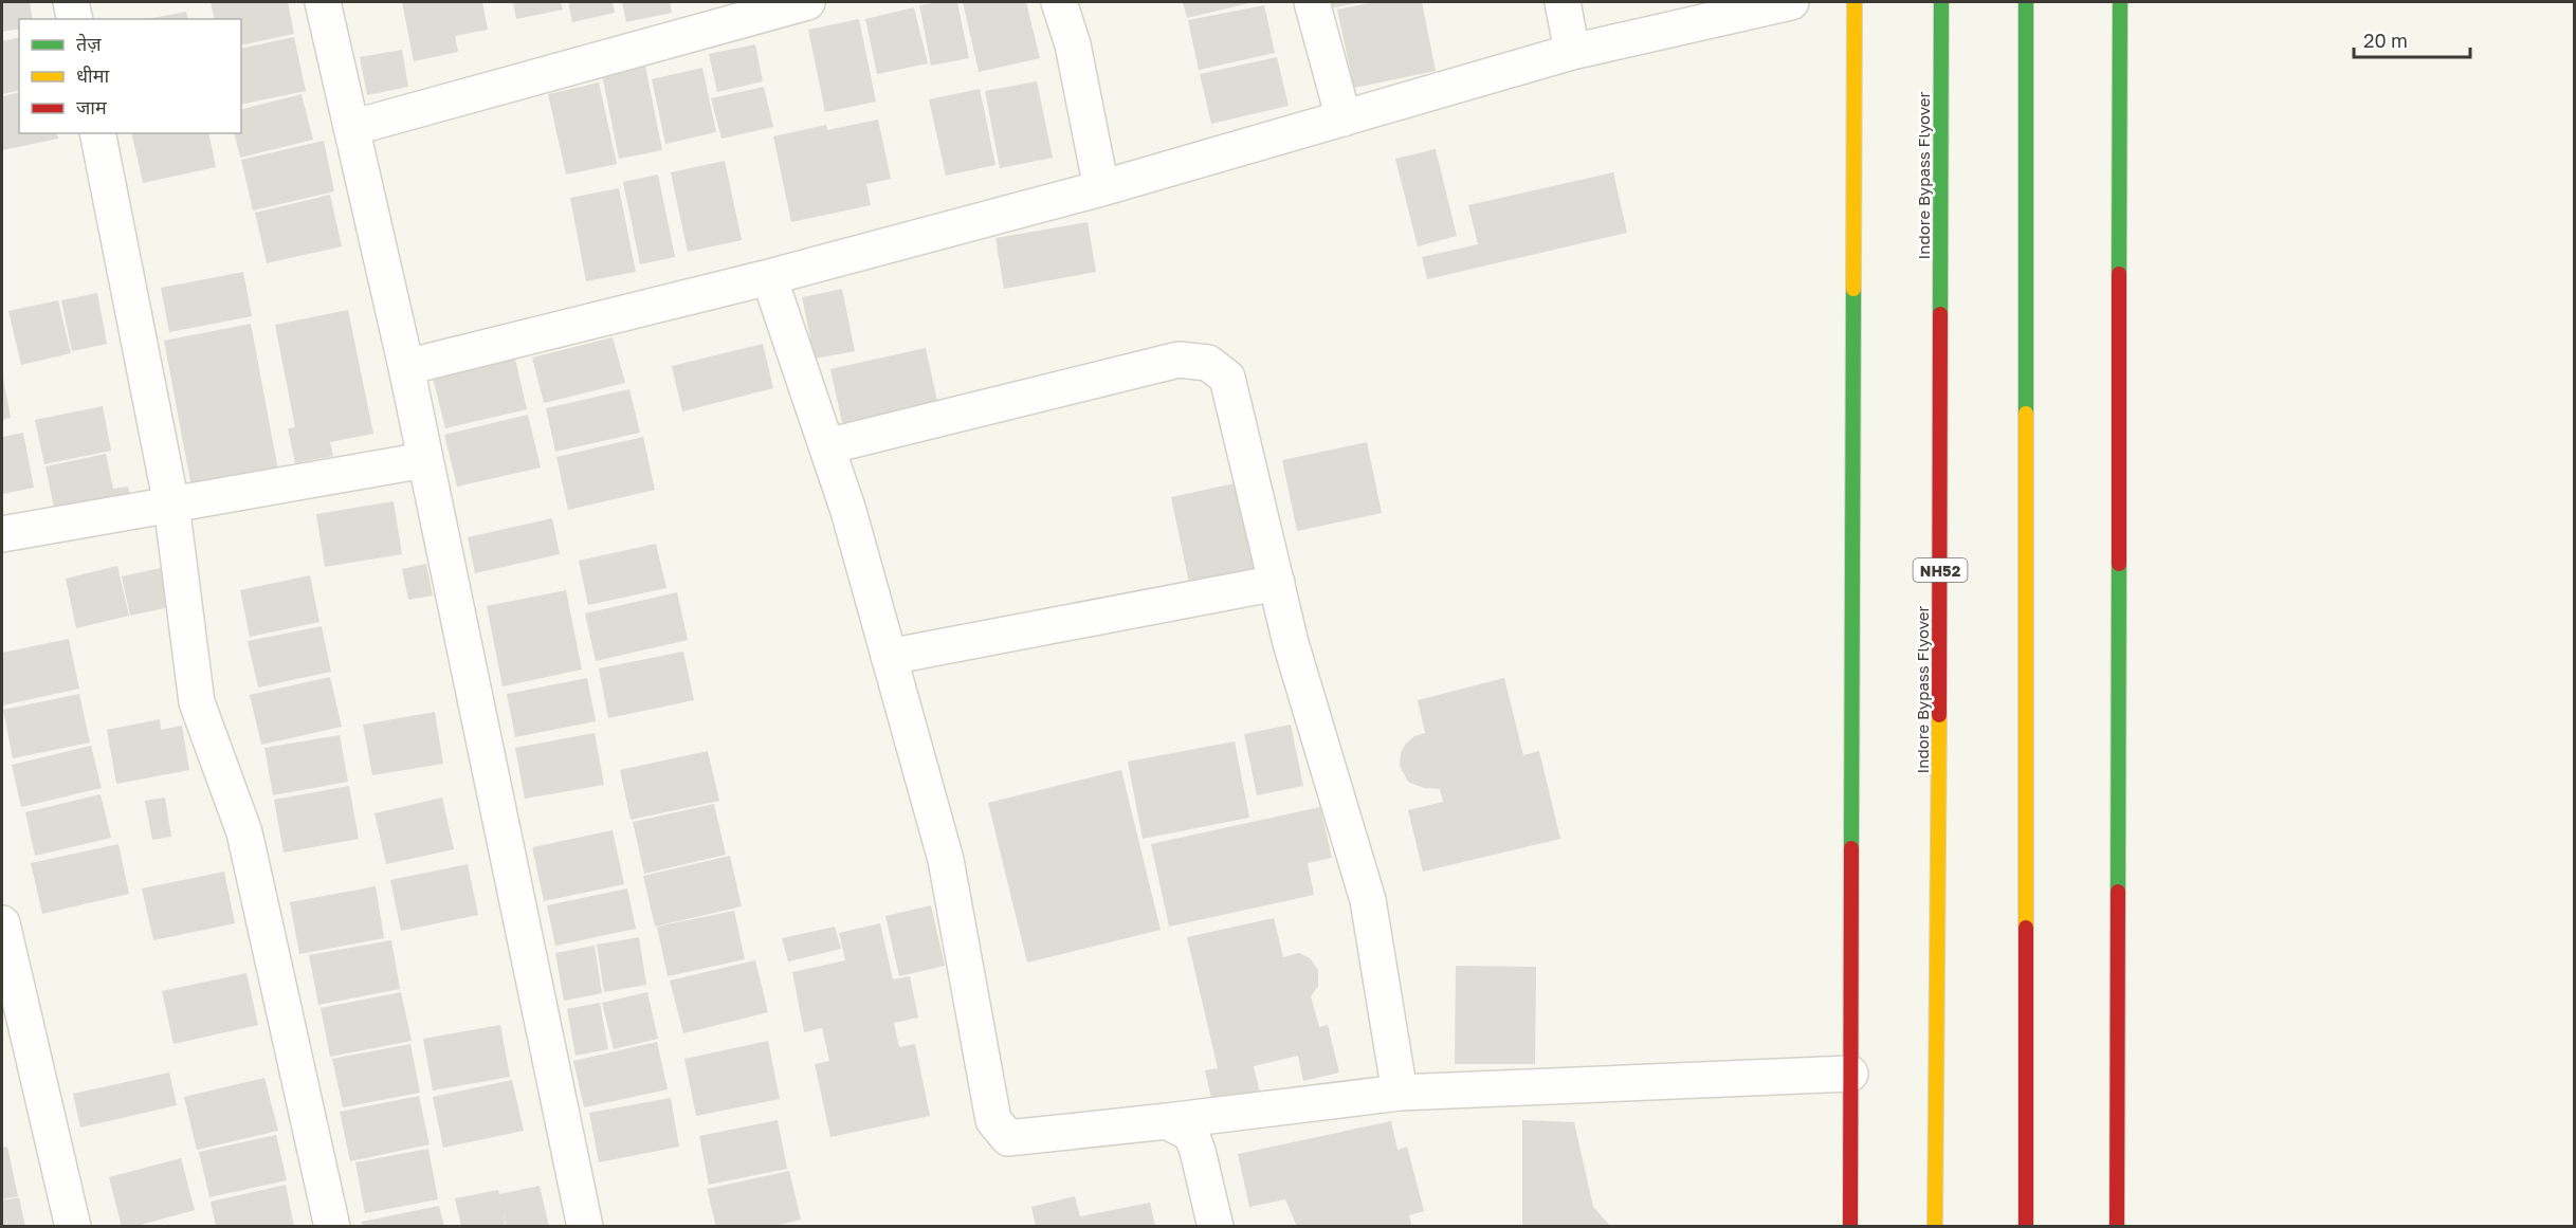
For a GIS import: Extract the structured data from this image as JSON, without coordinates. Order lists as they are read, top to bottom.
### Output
{
  "streets": {
    "main road": ["Indore Bypass Flyover", "NH52"]
  },
  "legend": ["तेज़", "धीमा", "जाम"],
  "scale_bar": "20 m"
}
